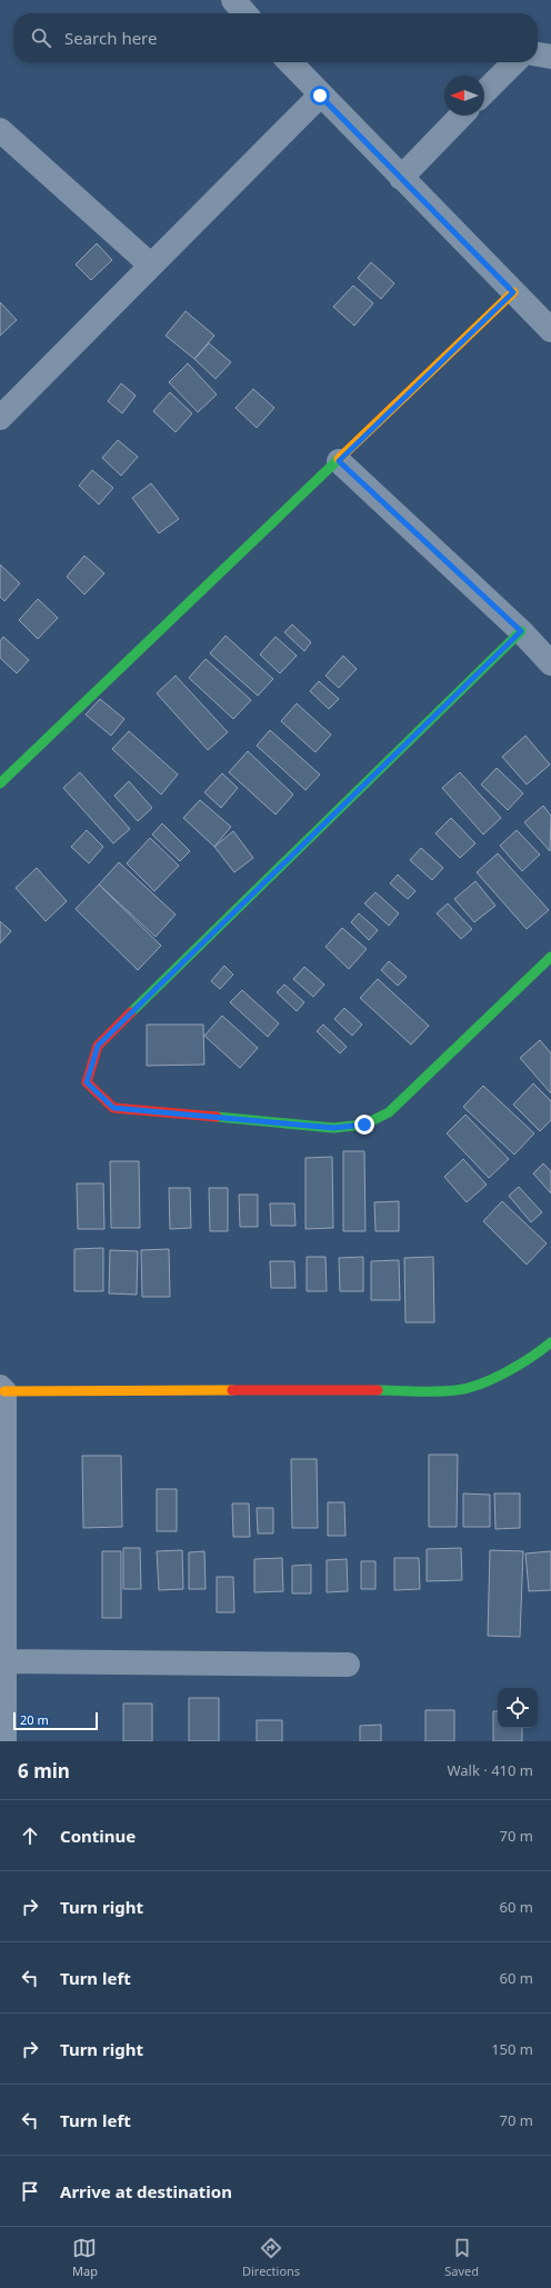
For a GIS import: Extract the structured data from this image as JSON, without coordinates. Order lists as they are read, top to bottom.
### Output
{
  "scale_bar": "20 m",
  "north": "left",
  "page": {
    "search": "Search here",
    "scale": "20 m",
    "heading": ["6 min", "Walk · 410 m"],
    "list": [
      ["Continue", "70 m"],
      ["Turn right", "60 m"],
      ["Turn left", "60 m"],
      ["Turn right", "150 m"],
      ["Turn left", "70 m"],
      "Arrive at destination"
    ],
    "nav": ["Map", "Directions", "Saved"]
  }
}
